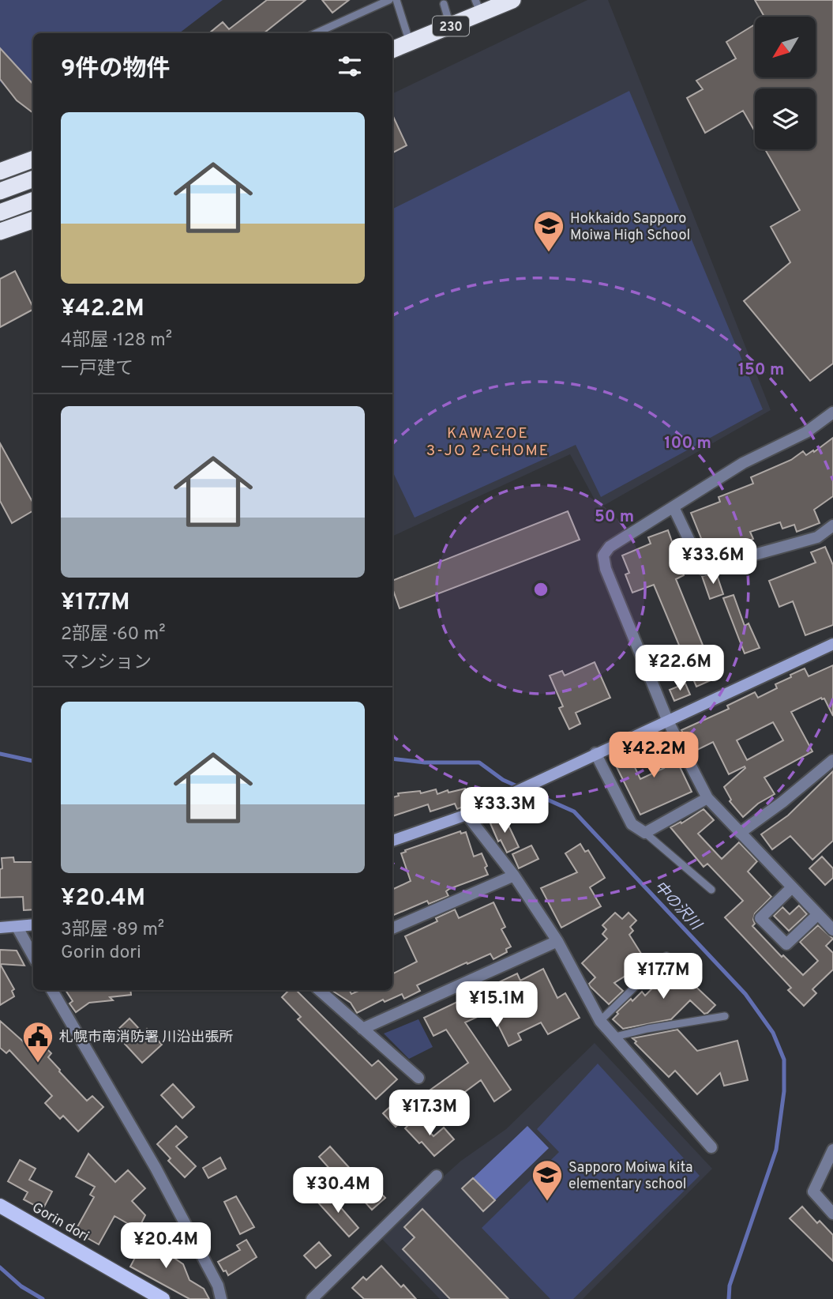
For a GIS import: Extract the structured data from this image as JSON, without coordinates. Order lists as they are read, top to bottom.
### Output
{
  "streets": {
    "highway": ["230"],
    "main road": ["Gorin dori"]
  },
  "districts": ["KAWAZOE 3-JO 2-CHOME"],
  "water": ["中の沢川"],
  "places": {
    "school or university": ["Hokkaido Sapporo Moiwa High School", "Sapporo Moiwa kita elementary school"],
    "public building": ["札幌市南消防署 川沿出張所"]
  },
  "north": "bottom left",
  "page": {
    "heading": "9件の物件",
    "list": [
      {
        "name": "¥42.2M",
        "note": "4部屋 · 128 m² · 一戸建て"
      },
      {
        "name": "¥17.7M",
        "note": "2部屋 · 60 m² · マンション"
      },
      {
        "name": "¥20.4M",
        "note": "3部屋 · 89 m² · Gorin dori"
      }
    ],
    "price": [
      "¥33.6M",
      "¥22.6M",
      "¥42.2M",
      "¥33.3M",
      "¥17.7M",
      "¥15.1M",
      "¥17.3M",
      "¥30.4M",
      "¥20.4M"
    ]
  },
  "rings": ["150 m", "100 m", "50 m"]
}
